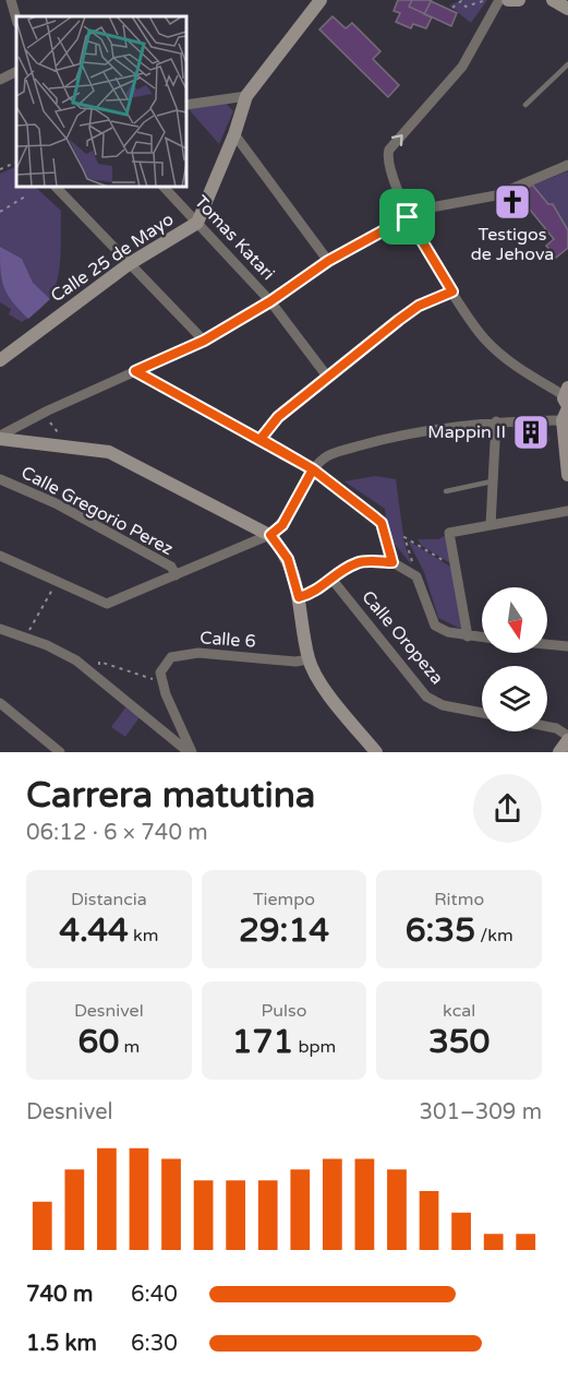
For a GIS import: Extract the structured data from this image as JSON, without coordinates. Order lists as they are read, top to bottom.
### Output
{
  "streets": {
    "main road": ["Calle 25 de Mayo"],
    "street": [
      "Tomas Katari",
      "Calle Gregorio Perez",
      "Calle Oropeza",
      "Calle 6"
    ]
  },
  "crossings": [
    ["Tomas Katari", "Calle 25 de Mayo"]
  ],
  "places": {
    "church": ["Testigos de Jehova"],
    "building": ["Mappin II"]
  },
  "north": "bottom",
  "page": {
    "heading": ["Carrera matutina", "06:12 · 6 × 740 m"],
    "stats": [
      ["Distancia", "4.44 km"],
      ["Tiempo", "29:14"],
      ["Ritmo", "6:35 /km"],
      ["Desnivel", "60 m"],
      ["Pulso", "171 bpm"],
      ["kcal", "350"]
    ],
    "chart": ["Desnivel", "301–309 m"],
    "list": [
      {
        "name": "740 m",
        "note": "6:40"
      },
      {
        "name": "1.5 km",
        "note": "6:30"
      }
    ]
  }
}
